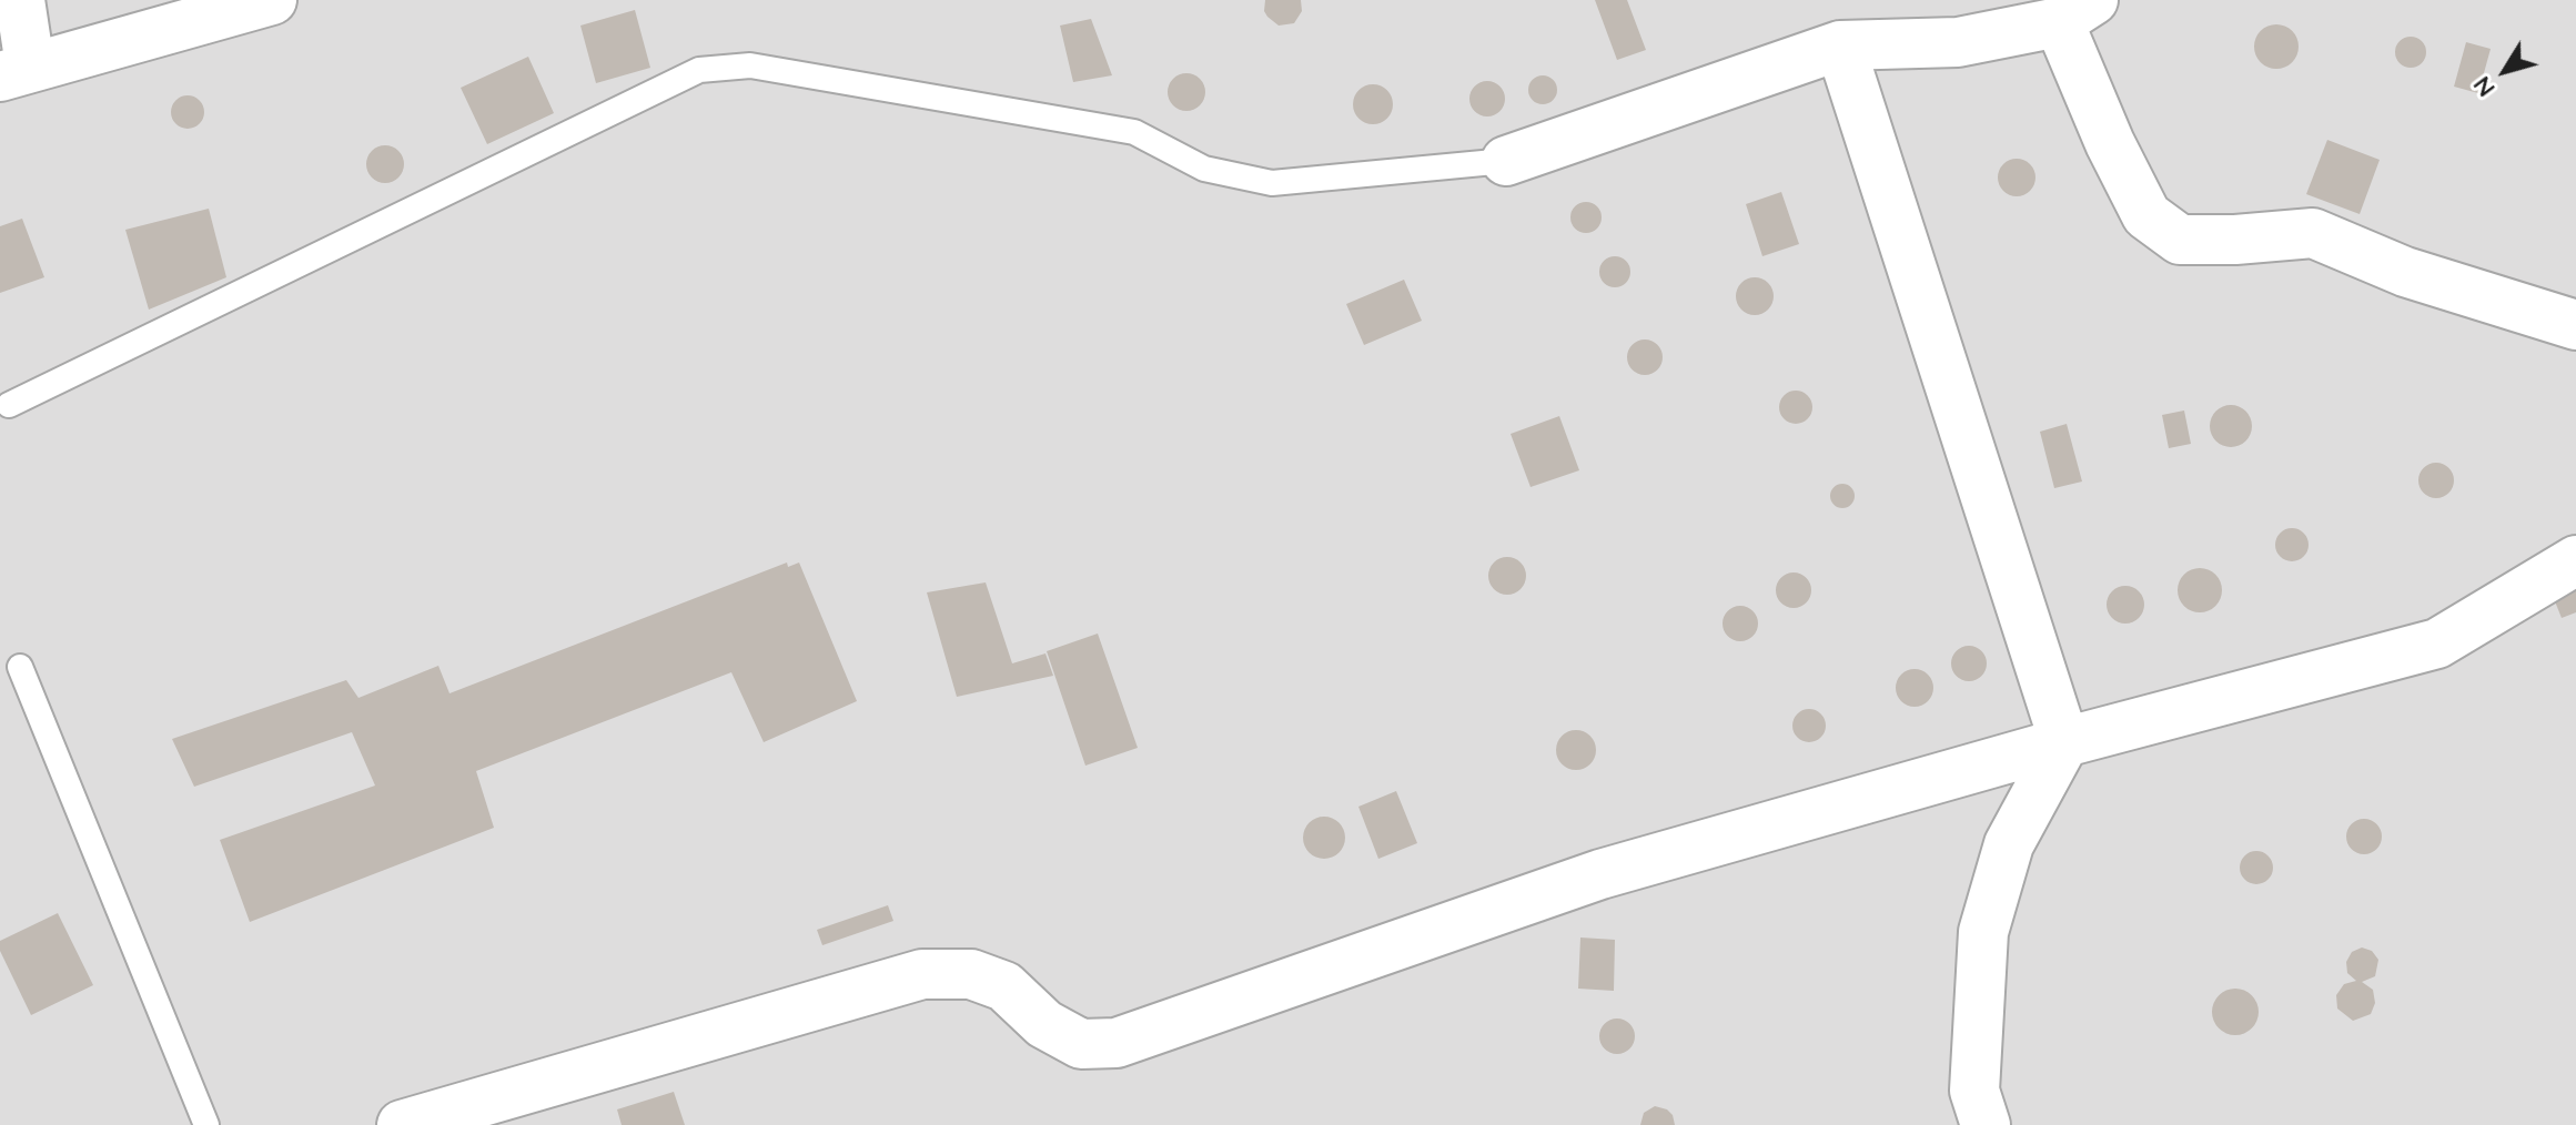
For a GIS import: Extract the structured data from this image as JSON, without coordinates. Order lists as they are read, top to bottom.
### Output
{
  "north": "bottom left"
}
